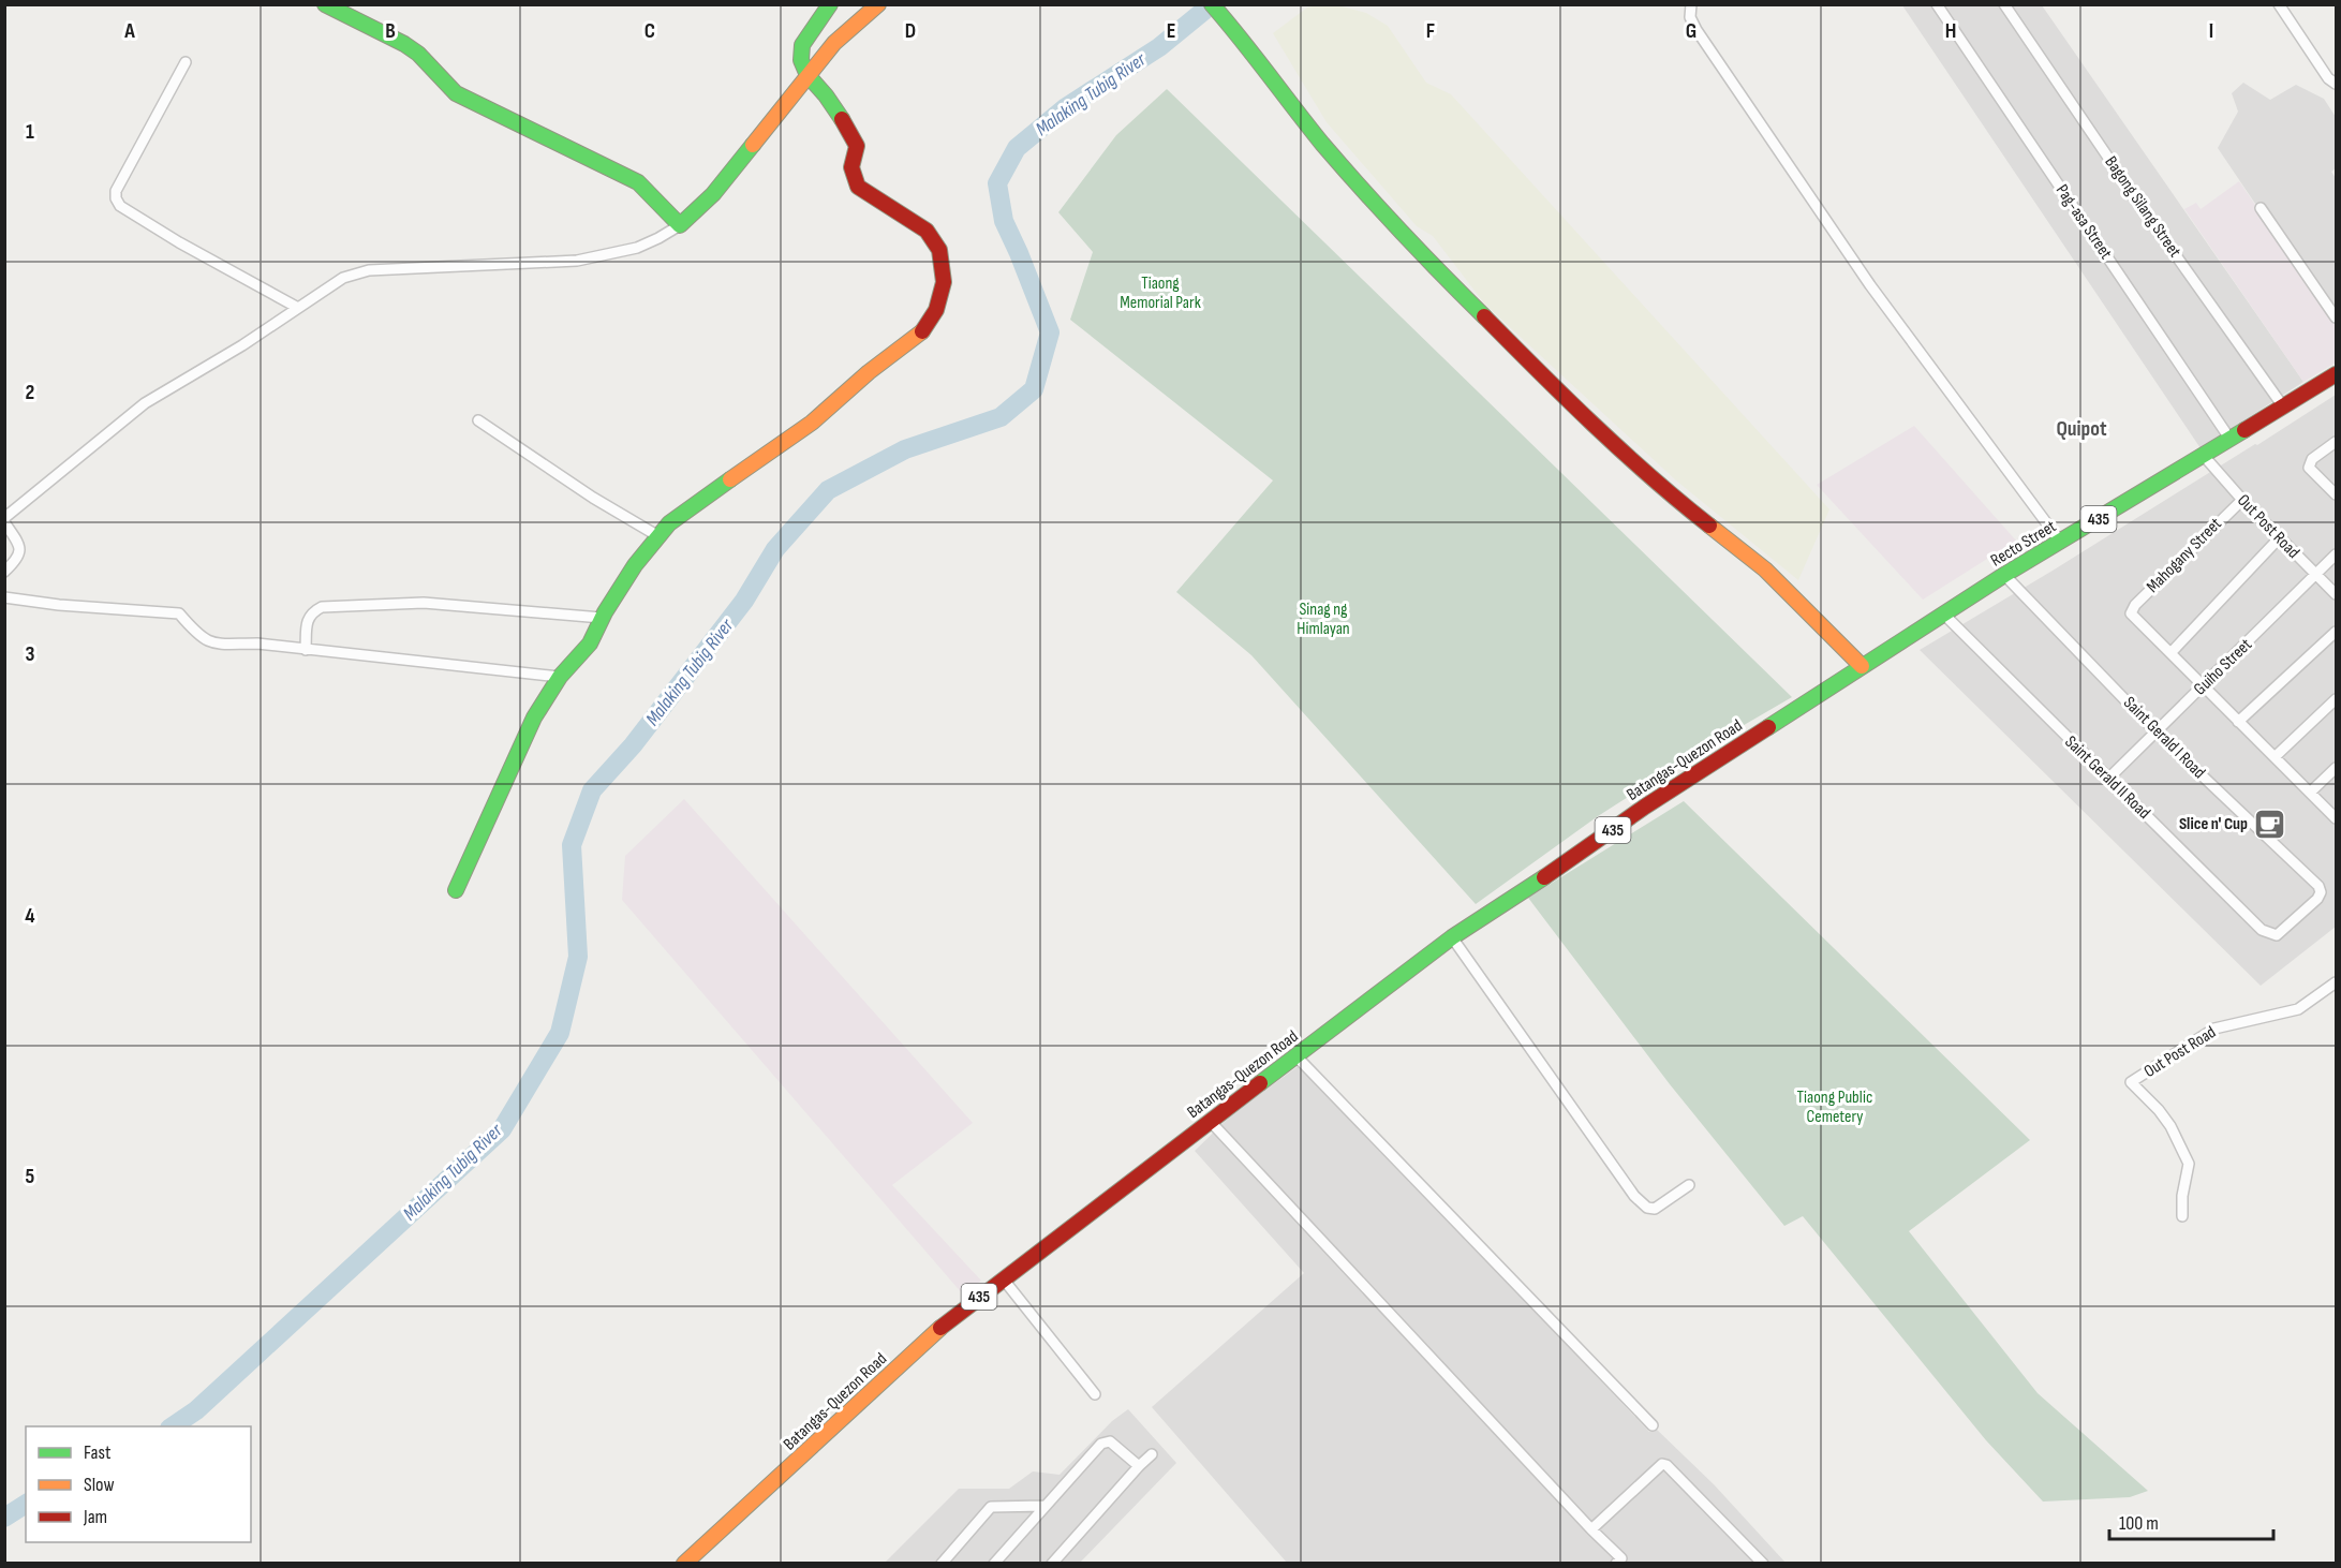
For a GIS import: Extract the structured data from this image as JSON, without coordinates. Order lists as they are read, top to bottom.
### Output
{
  "streets": {
    "street": [
      "Bagong Silang Street",
      "Pag-asa Street",
      "435",
      "Out Post Road",
      "Recto Street",
      "Mahogany Street",
      "Guiho Street",
      "Saint Gerald I Road",
      "Batangas-Quezon Road",
      "Saint Gerald II Road"
    ]
  },
  "crossings": [
    ["Bagong Silang Street", "Recto Street"],
    ["Pag-asa Street", "Recto Street"],
    ["Out Post Road", "Recto Street"],
    ["Out Post Road", "Mahogany Street"],
    ["Out Post Road", "Guiho Street"],
    ["Recto Street", "Saint Gerald I Road"],
    ["Recto Street", "Batangas-Quezon Road"],
    ["Recto Street", "Saint Gerald II Road"],
    ["Guiho Street", "Saint Gerald I Road"],
    ["Guiho Street", "Saint Gerald II Road"],
    ["Saint Gerald I Road", "Saint Gerald II Road"]
  ],
  "districts": ["Quipot"],
  "water": ["Malaking Tubig River"],
  "parks": ["Tiaong Memorial Park", "Sinag ng Himlayan", "Tiaong Public Cemetery"],
  "places": {
    "cafe": ["Slice n' Cup"]
  },
  "legend": ["Fast", "Slow", "Jam"],
  "scale_bar": "100 m",
  "grid": {
    "columns": [
      "A",
      "B",
      "C",
      "D",
      "E",
      "F",
      "G",
      "H",
      "I"
    ],
    "rows": [
      "1",
      "2",
      "3",
      "4",
      "5"
    ]
  }
}
